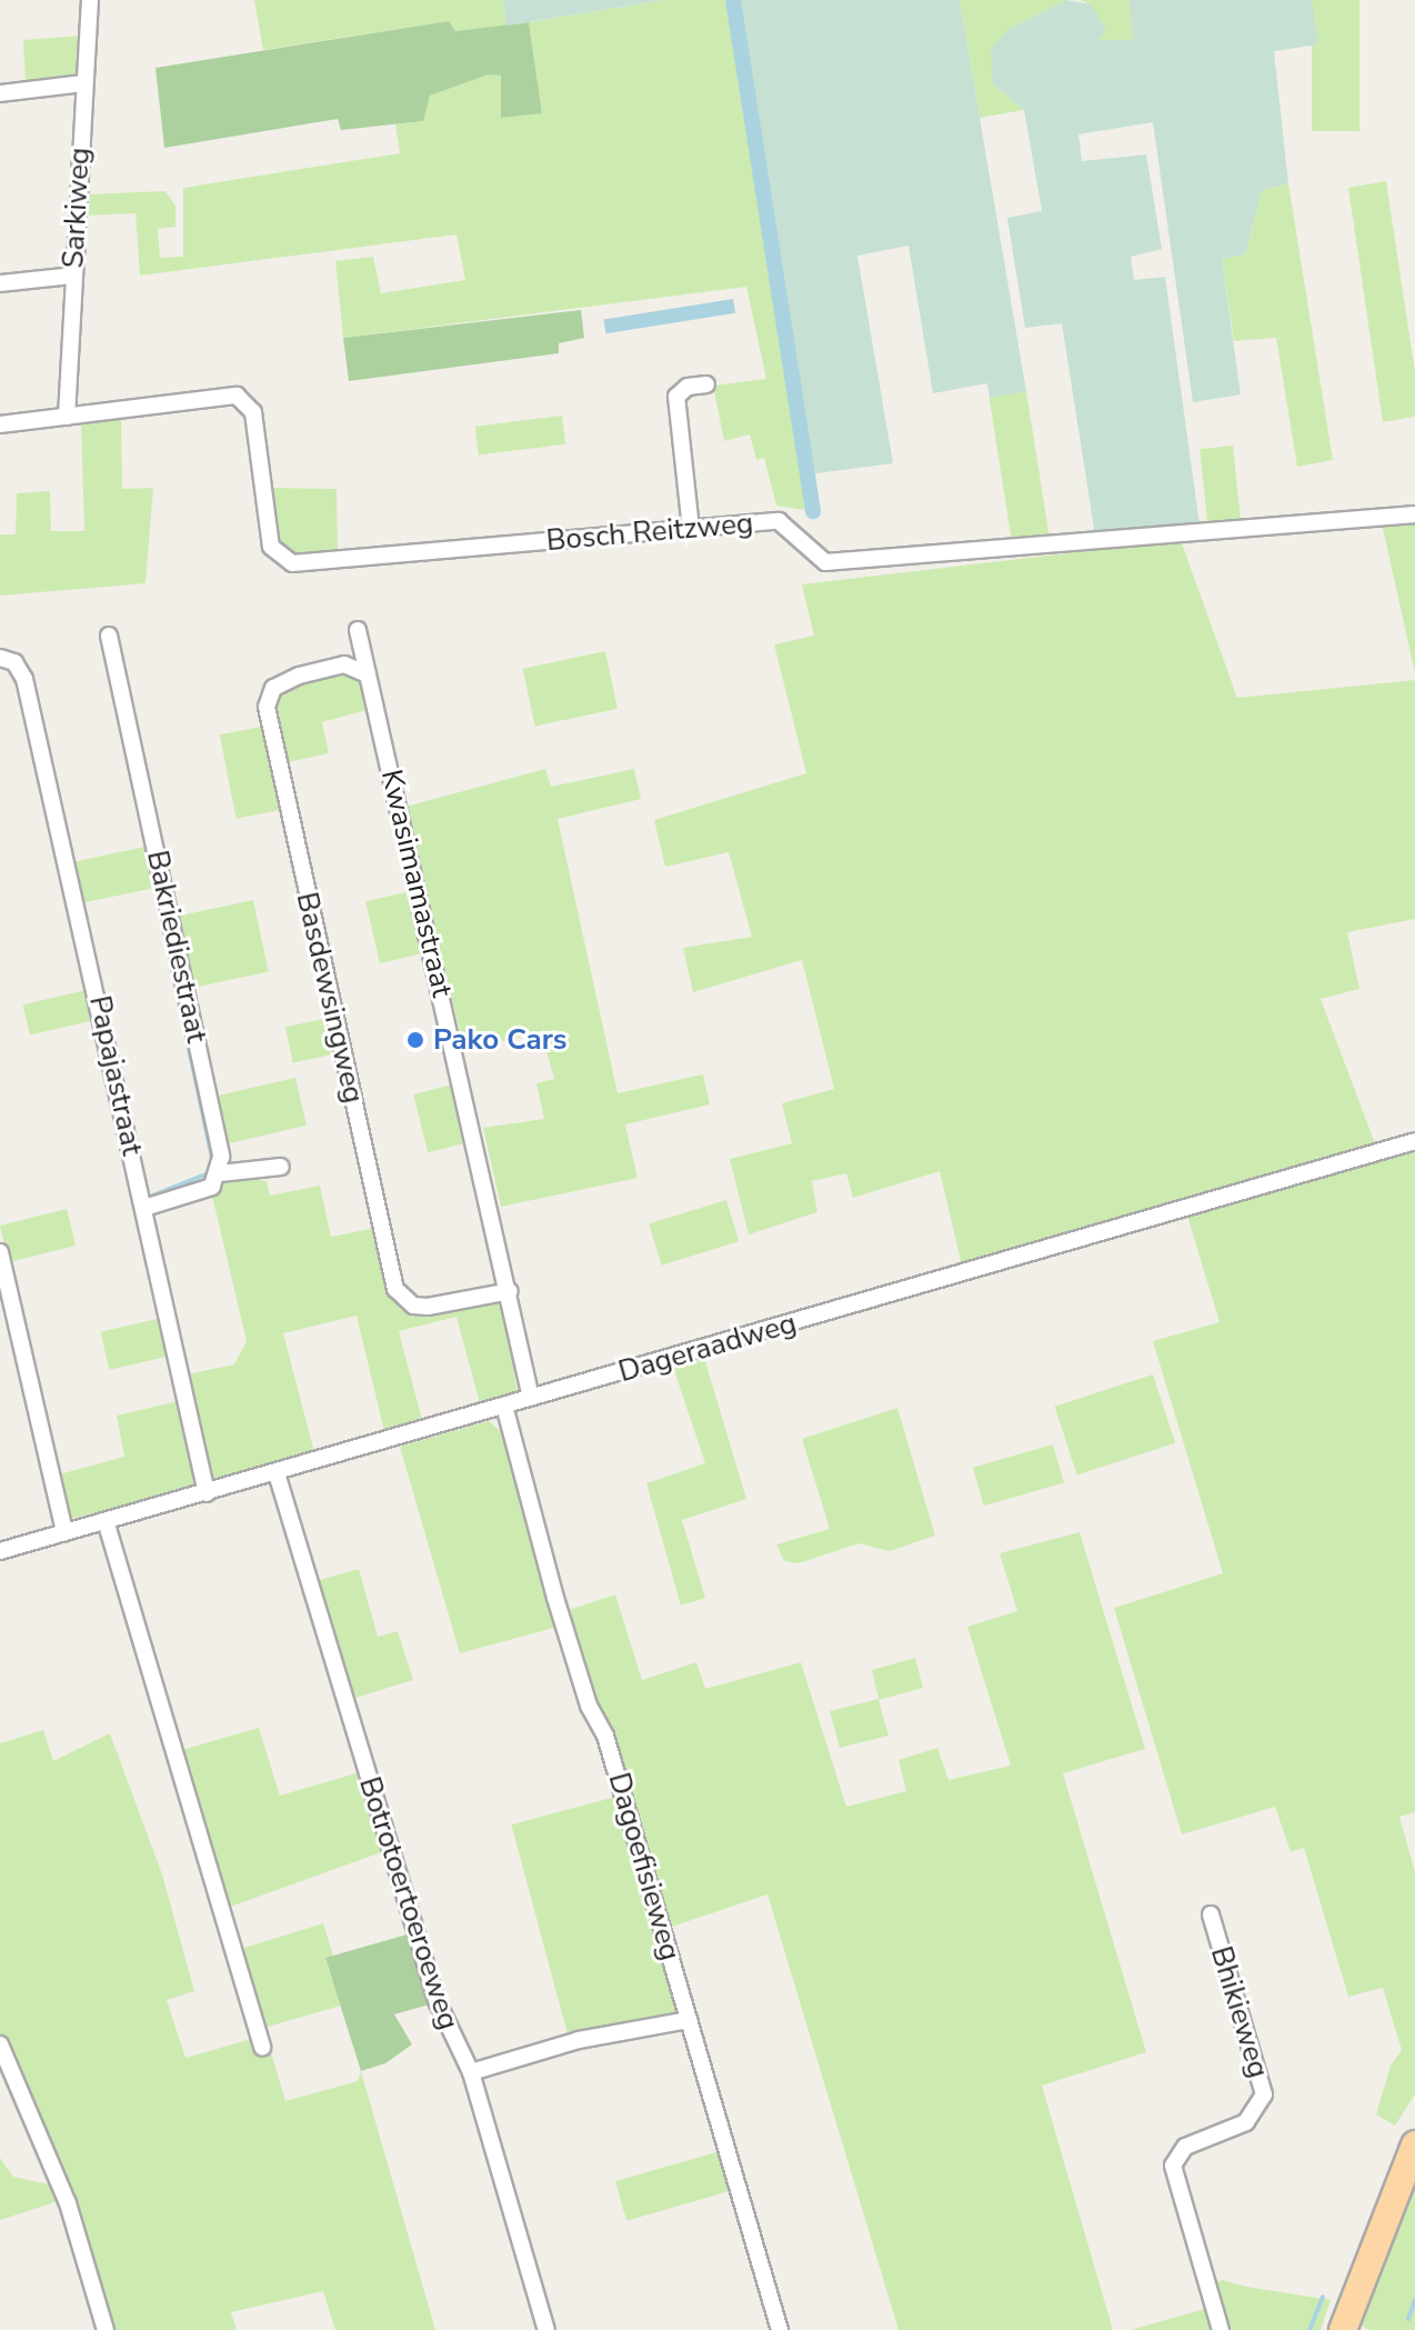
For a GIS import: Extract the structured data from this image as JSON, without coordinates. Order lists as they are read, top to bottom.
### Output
{
  "streets": {
    "street": [
      "Sarkiweg",
      "Bosch Reitzweg",
      "Kwasimamastraat",
      "Bakriediestraat",
      "Basdewsingweg",
      "Papajastraat",
      "Dageraadweg",
      "Dagoefisieweg",
      "Botrotoertoeroeweg",
      "Bhikieweg"
    ]
  },
  "crossings": [
    ["Sarkiweg", "Bosch Reitzweg"],
    ["Kwasimamastraat", "Basdewsingweg"],
    ["Kwasimamastraat", "Dageraadweg"],
    ["Papajastraat", "Dageraadweg"],
    ["Dageraadweg", "Dagoefisieweg"],
    ["Dageraadweg", "Botrotoertoeroeweg"]
  ],
  "places": ["Pako Cars"]
}
